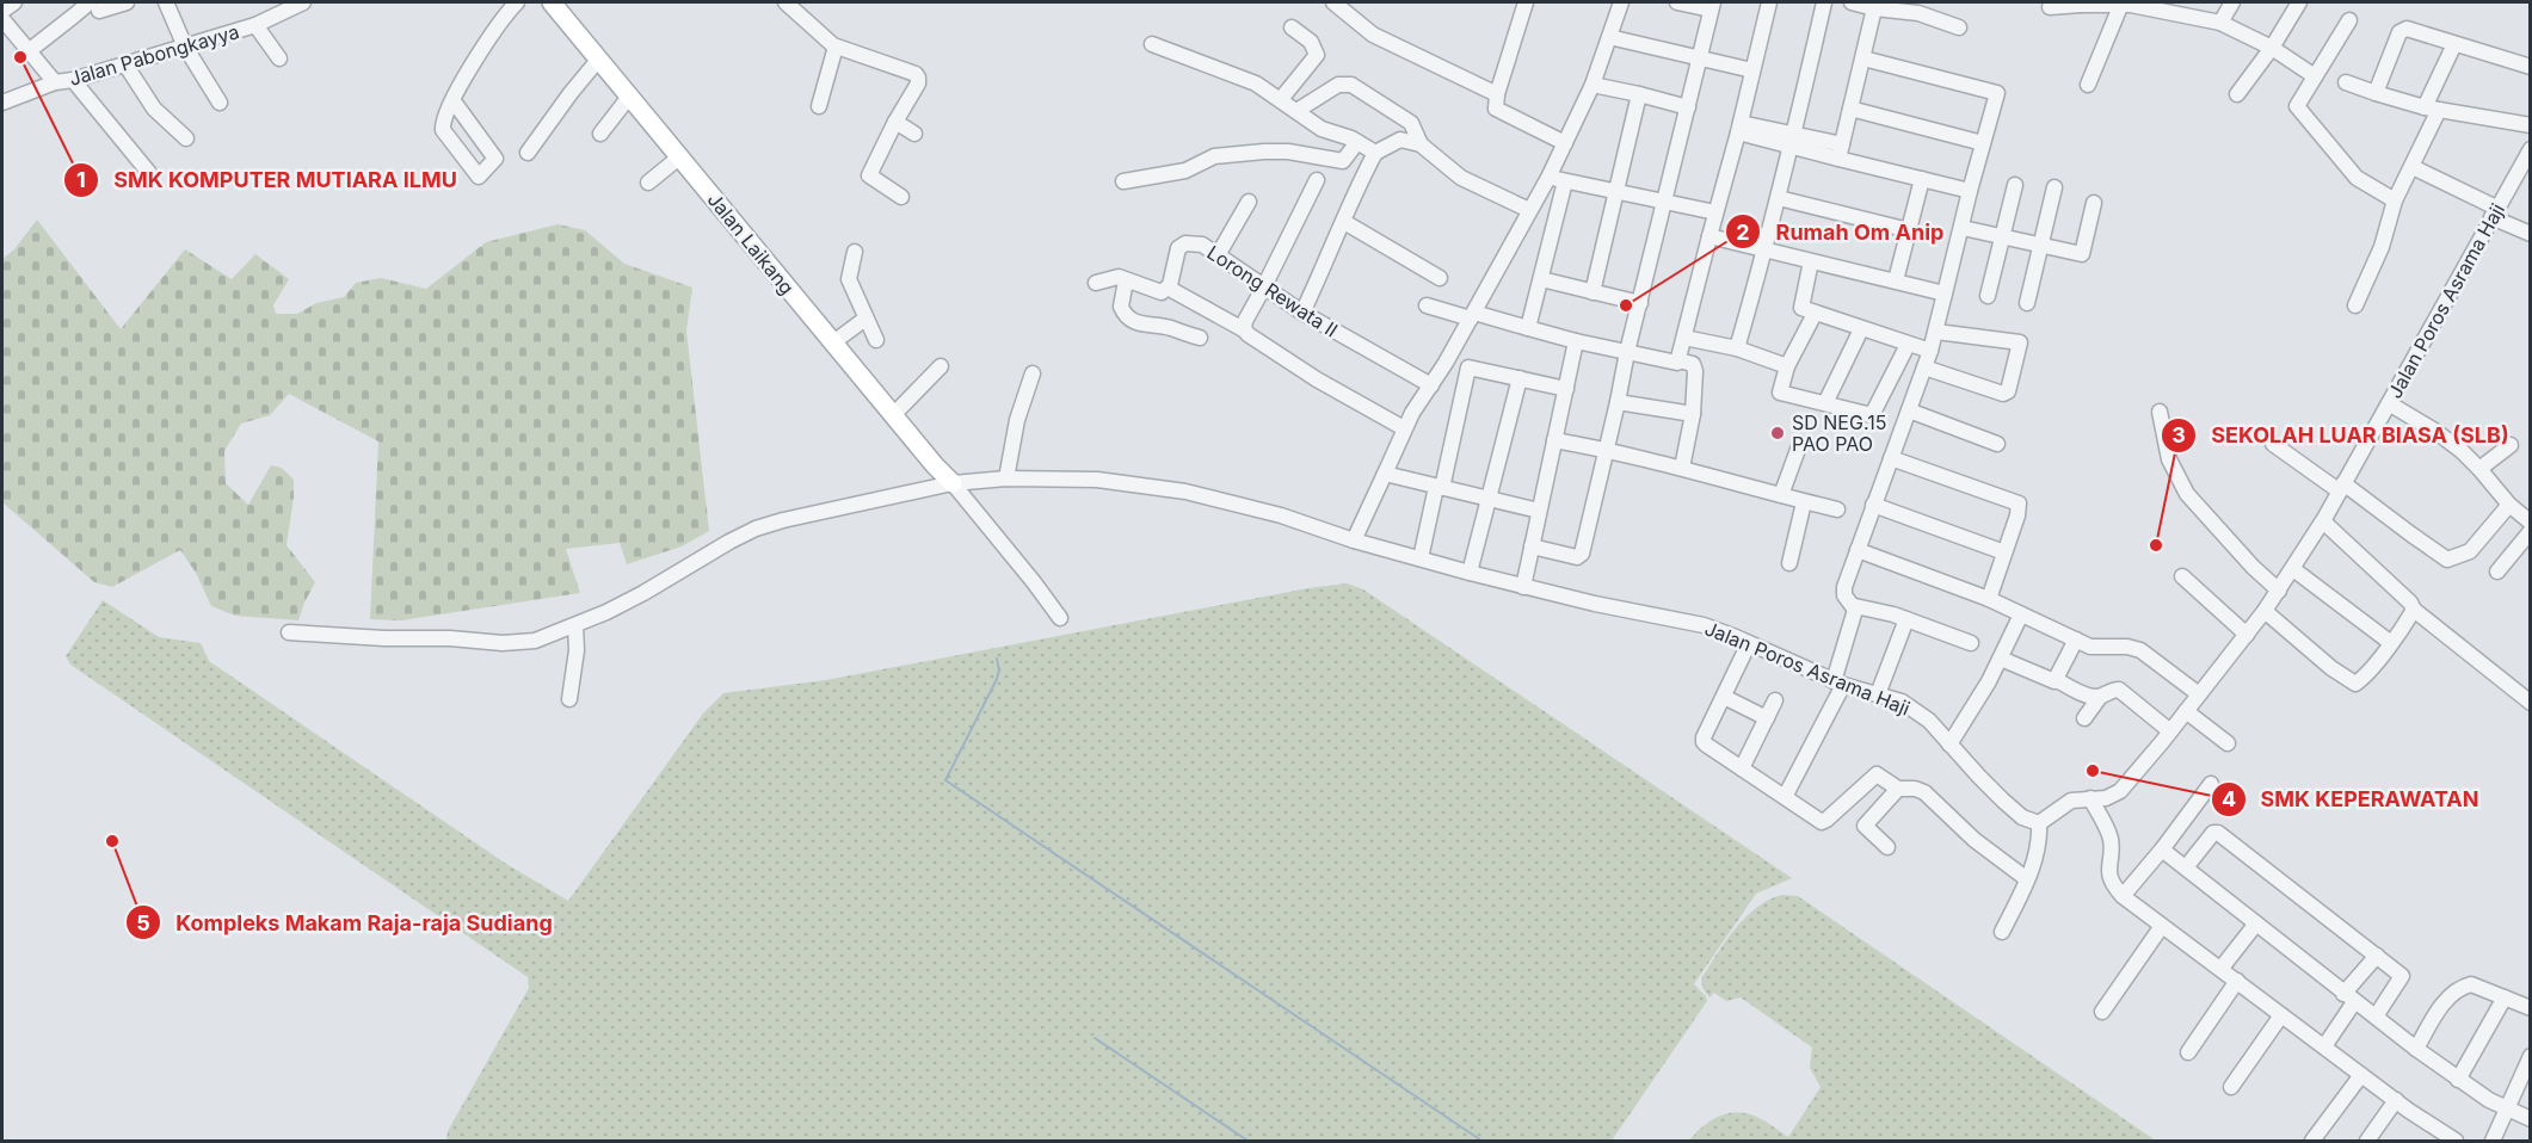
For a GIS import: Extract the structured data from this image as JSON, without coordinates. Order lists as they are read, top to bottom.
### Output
{
  "streets": {
    "main road": ["Jalan Laikang"],
    "street": ["Jalan Pabongkayya", "Lorong Rewata II", "Jalan Poros Asrama Haji"]
  },
  "crossings": [
    ["Jalan Laikang", "Jalan Poros Asrama Haji"]
  ],
  "places": [
    "SMK KOMPUTER MUTIARA ILMU",
    "Rumah Om Anip",
    "SD NEG.15 PAO PAO",
    "SEKOLAH LUAR BIASA (SLB)",
    "SMK KEPERAWATAN",
    "Kompleks Makam Raja-raja Sudiang"
  ]
}
